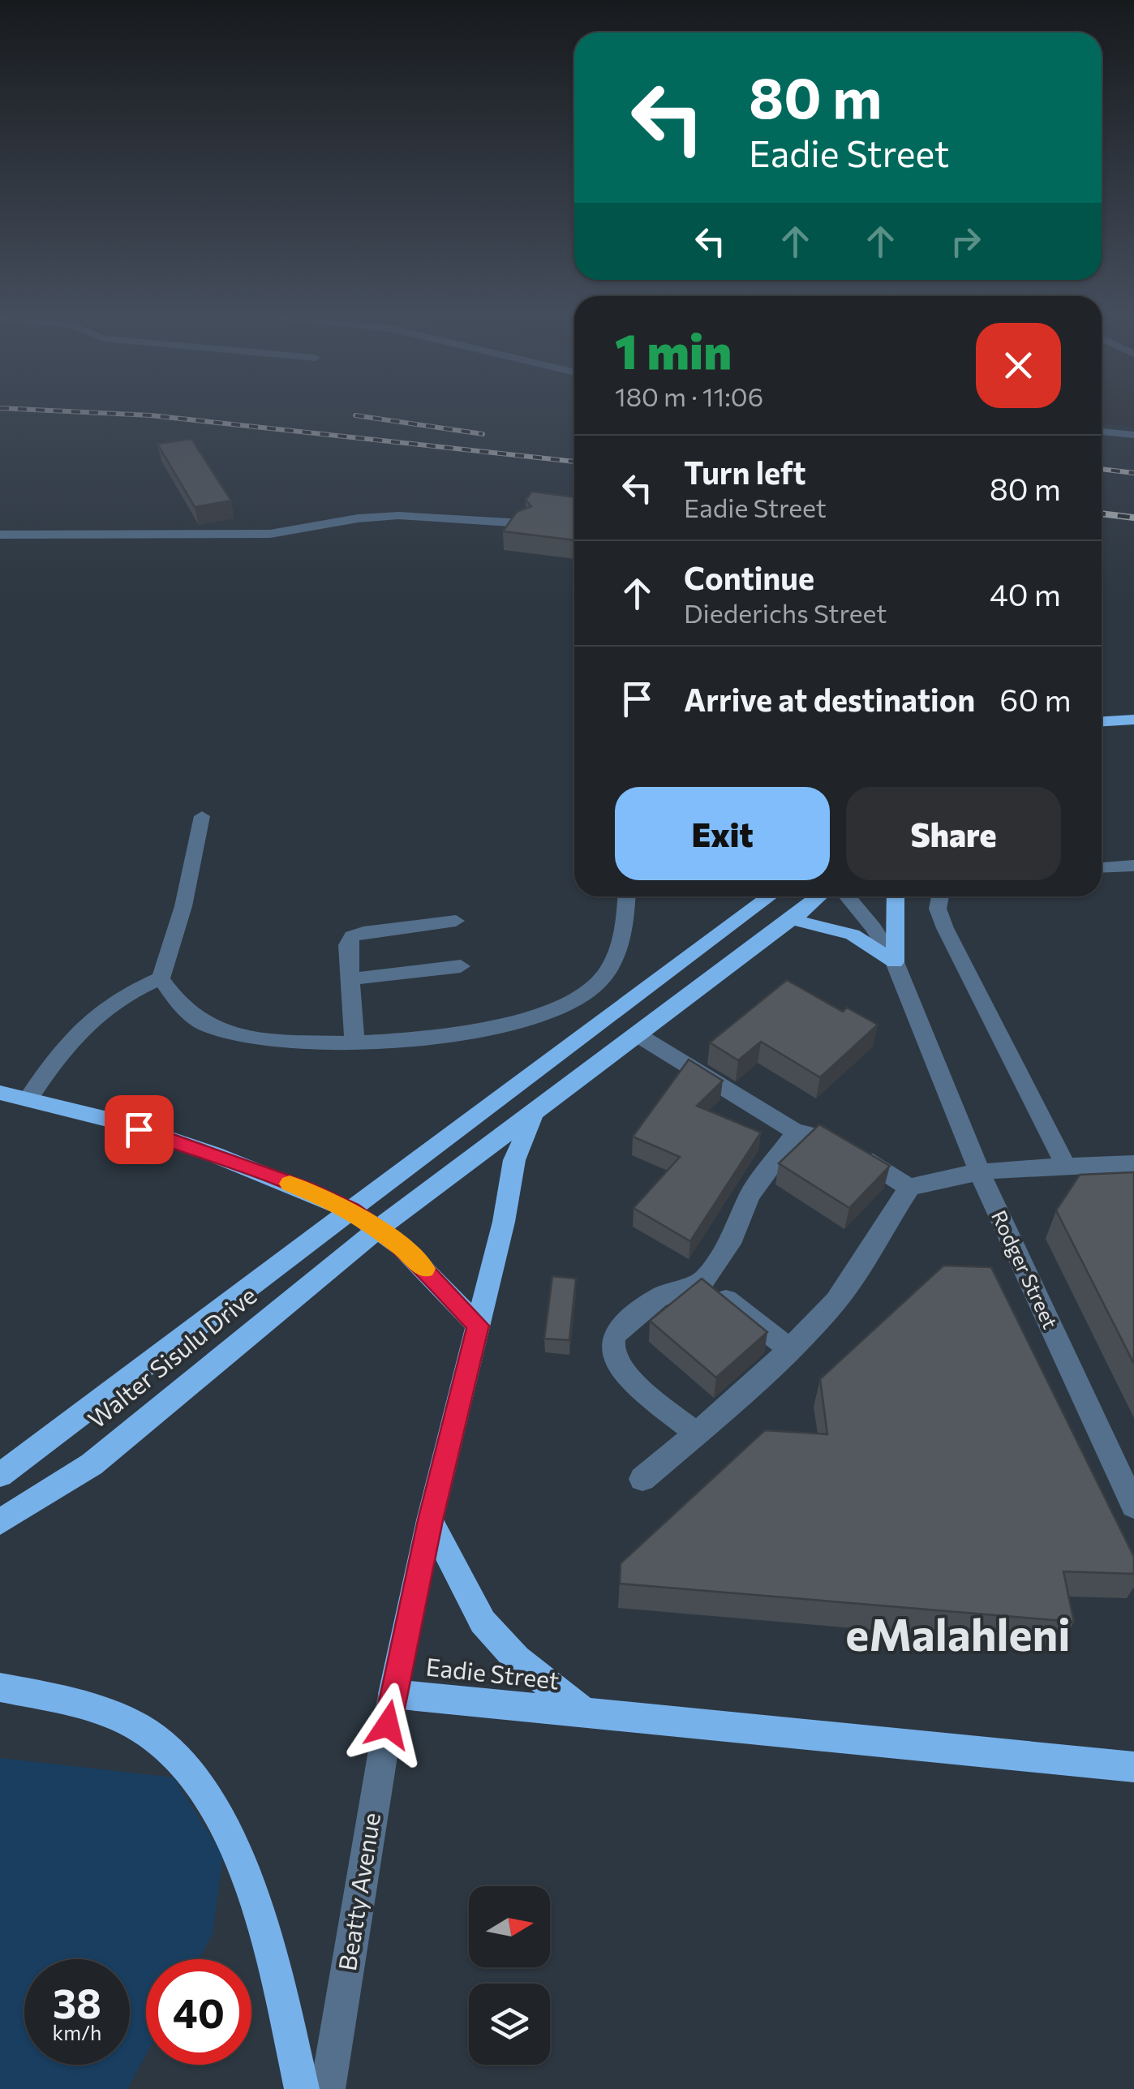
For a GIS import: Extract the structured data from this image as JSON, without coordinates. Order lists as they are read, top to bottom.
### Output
{
  "streets": {
    "main road": ["Walter Sisulu Drive", "Eadie Street"],
    "street": ["Rodger Street", "Beatty Avenue"]
  },
  "crossings": [
    ["Walter Sisulu Drive", "Eadie Street"],
    ["Eadie Street", "Beatty Avenue"]
  ],
  "districts": ["eMalahleni"],
  "north": "right",
  "page": {
    "turn": ["80 m", "Eadie Street"],
    "heading": ["1 min", "180 m · 11:06"],
    "list": [
      {
        "name": "Turn left",
        "note": "Eadie Street",
        "value": "80 m"
      },
      {
        "name": "Continue",
        "note": "Diederichs Street",
        "value": "40 m"
      },
      {
        "name": "Arrive at destination",
        "value": "60 m"
      }
    ],
    "buttons": ["Exit", "Share"],
    "speed": "38 km/h",
    "limit": "40"
  }
}
